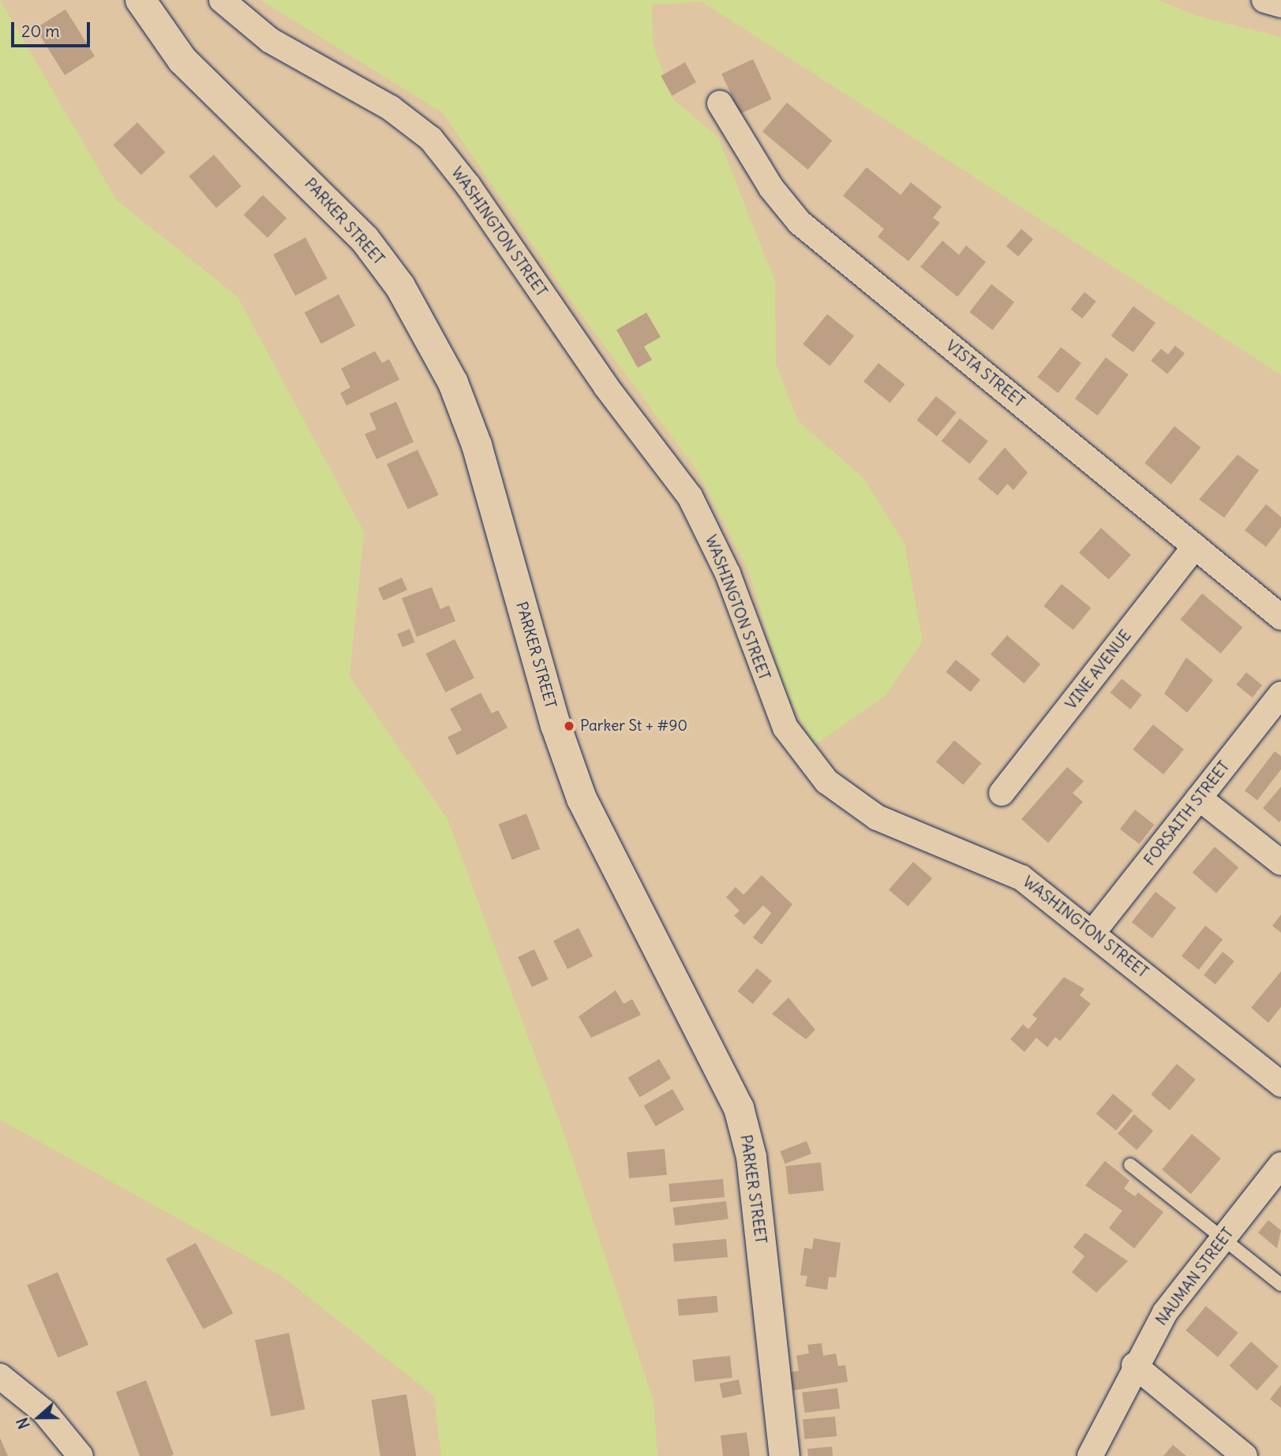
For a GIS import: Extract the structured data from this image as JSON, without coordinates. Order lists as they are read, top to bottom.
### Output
{
  "streets": {
    "street": [
      "PARKER STREET",
      "WASHINGTON STREET",
      "VISTA STREET",
      "VINE AVENUE",
      "FORSAITH STREET",
      "NAUMAN STREET"
    ]
  },
  "crossings": [
    ["WASHINGTON STREET", "FORSAITH STREET"],
    ["VISTA STREET", "VINE AVENUE"]
  ],
  "places": ["Parker St + #90"],
  "scale_bar": "20 m",
  "north": "left"
}
